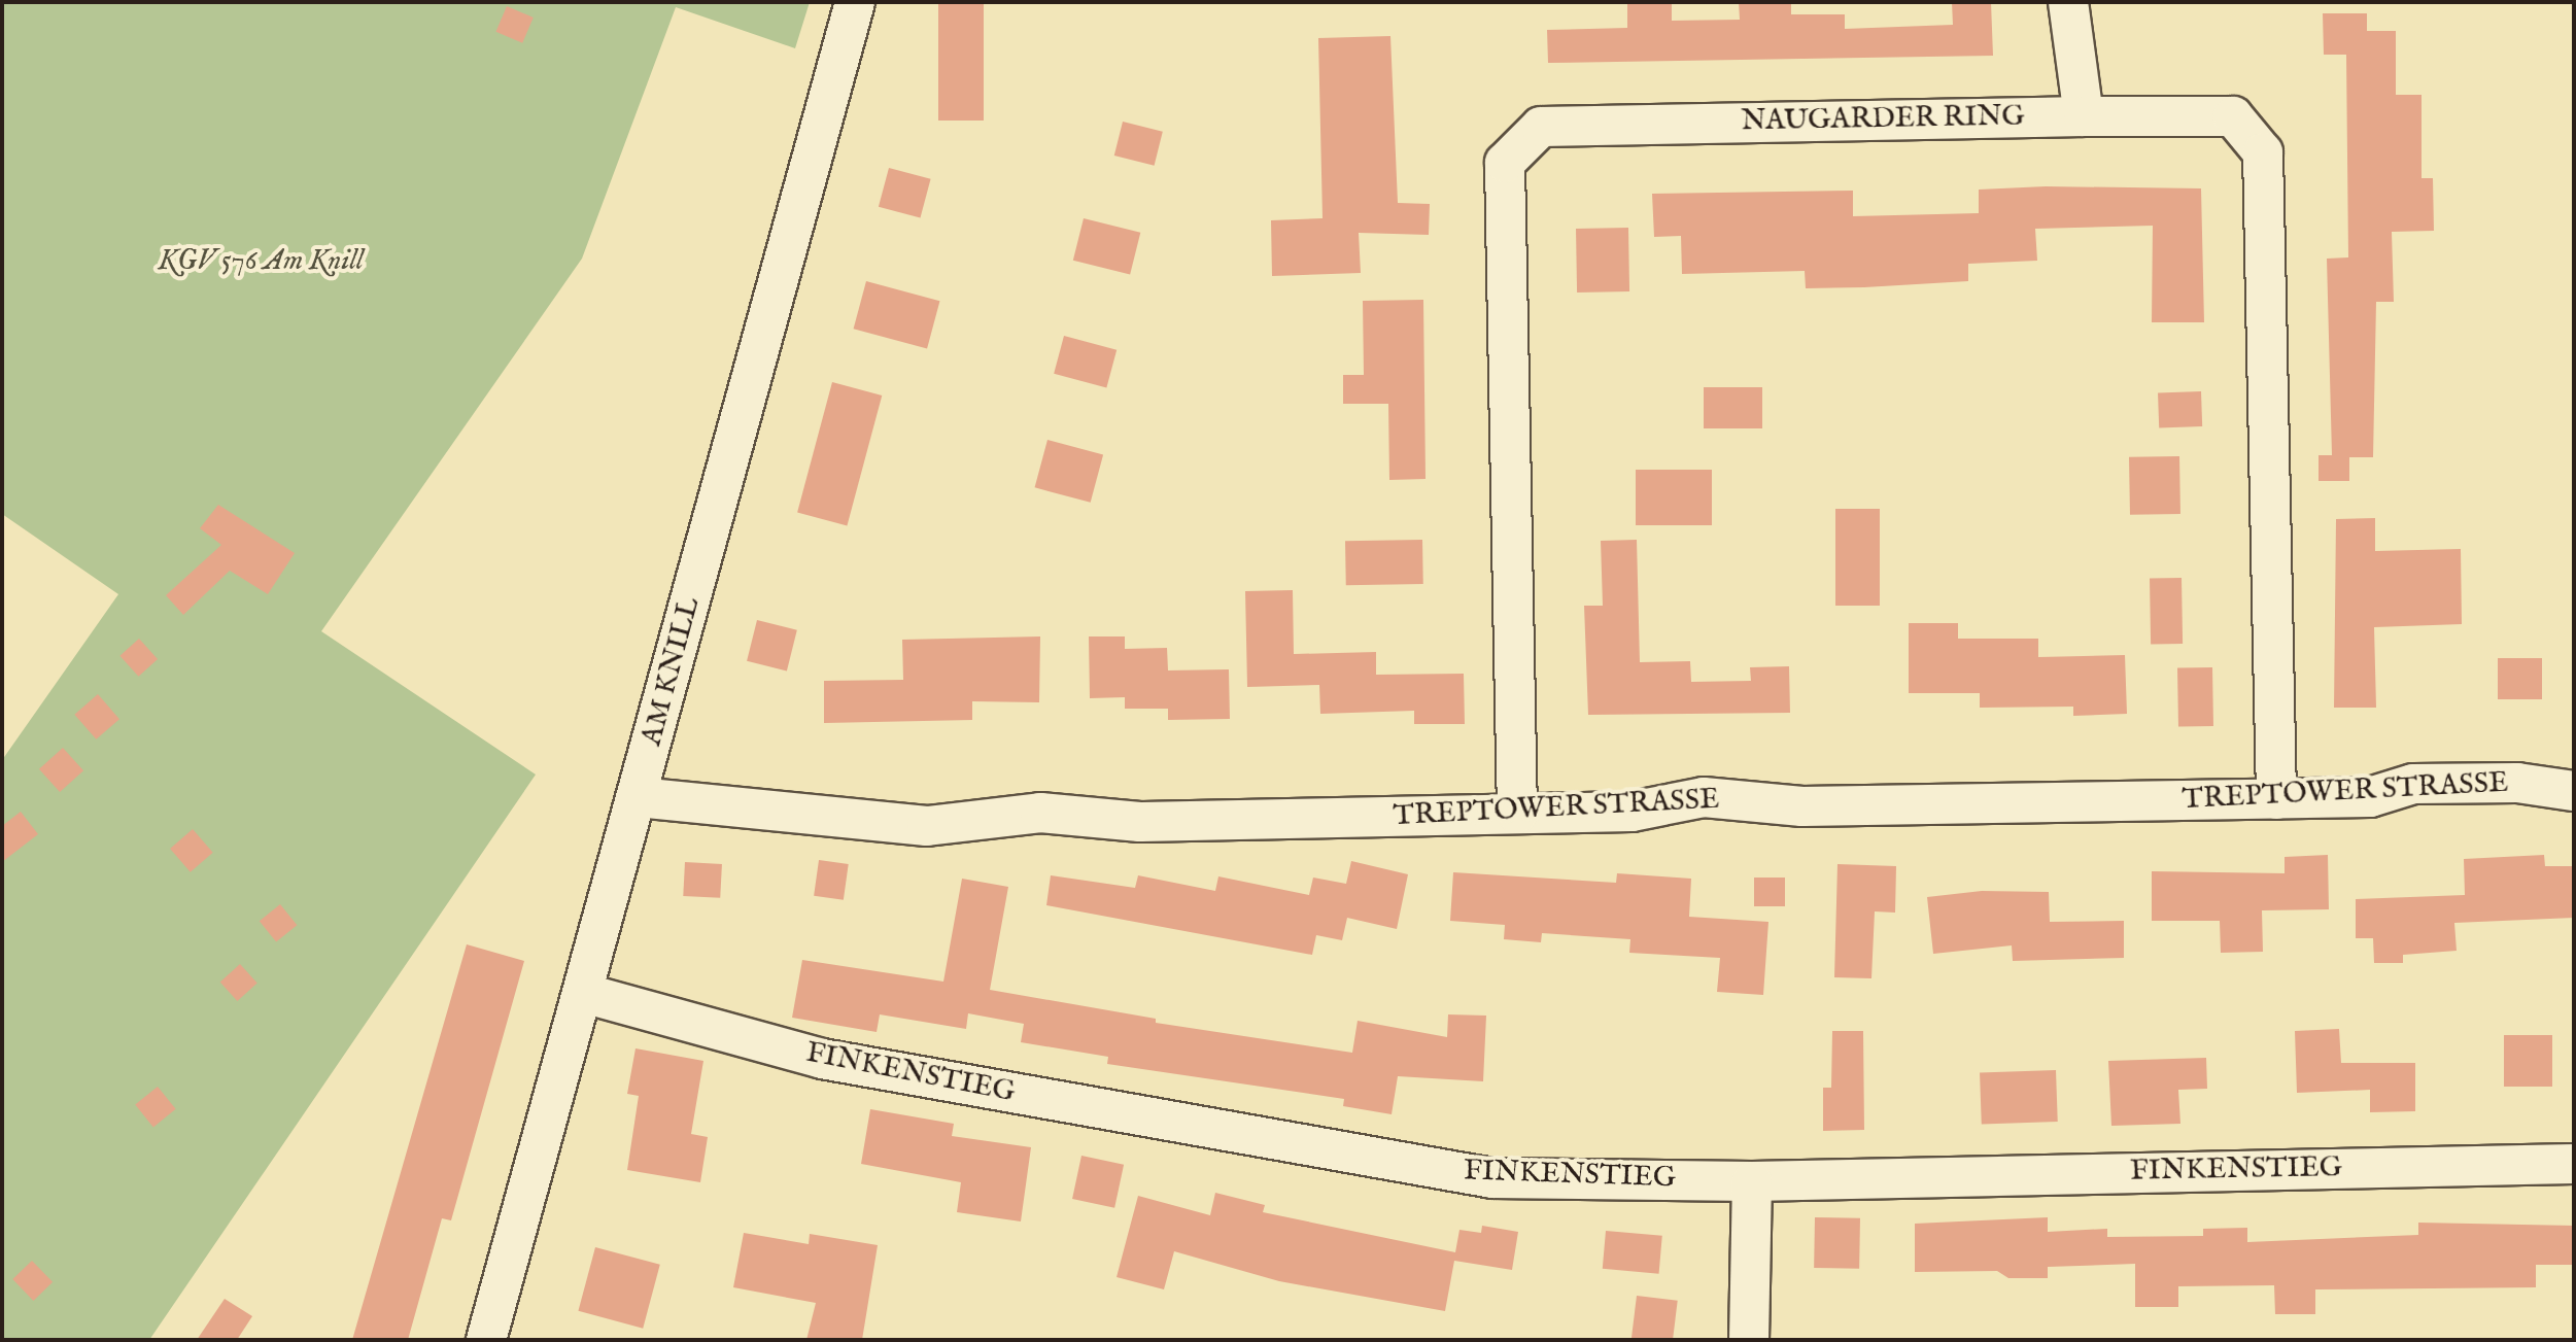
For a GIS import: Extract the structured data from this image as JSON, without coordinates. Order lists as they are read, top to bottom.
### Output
{
  "streets": {
    "street": [
      "NAUGARDER RING",
      "AM KNILL",
      "TREPTOWER STRASSE",
      "FINKENSTIEG"
    ]
  },
  "crossings": [
    ["NAUGARDER RING", "TREPTOWER STRASSE"],
    ["AM KNILL", "TREPTOWER STRASSE"],
    ["AM KNILL", "FINKENSTIEG"]
  ],
  "parks": ["KGV 576 Am Knill"]
}
